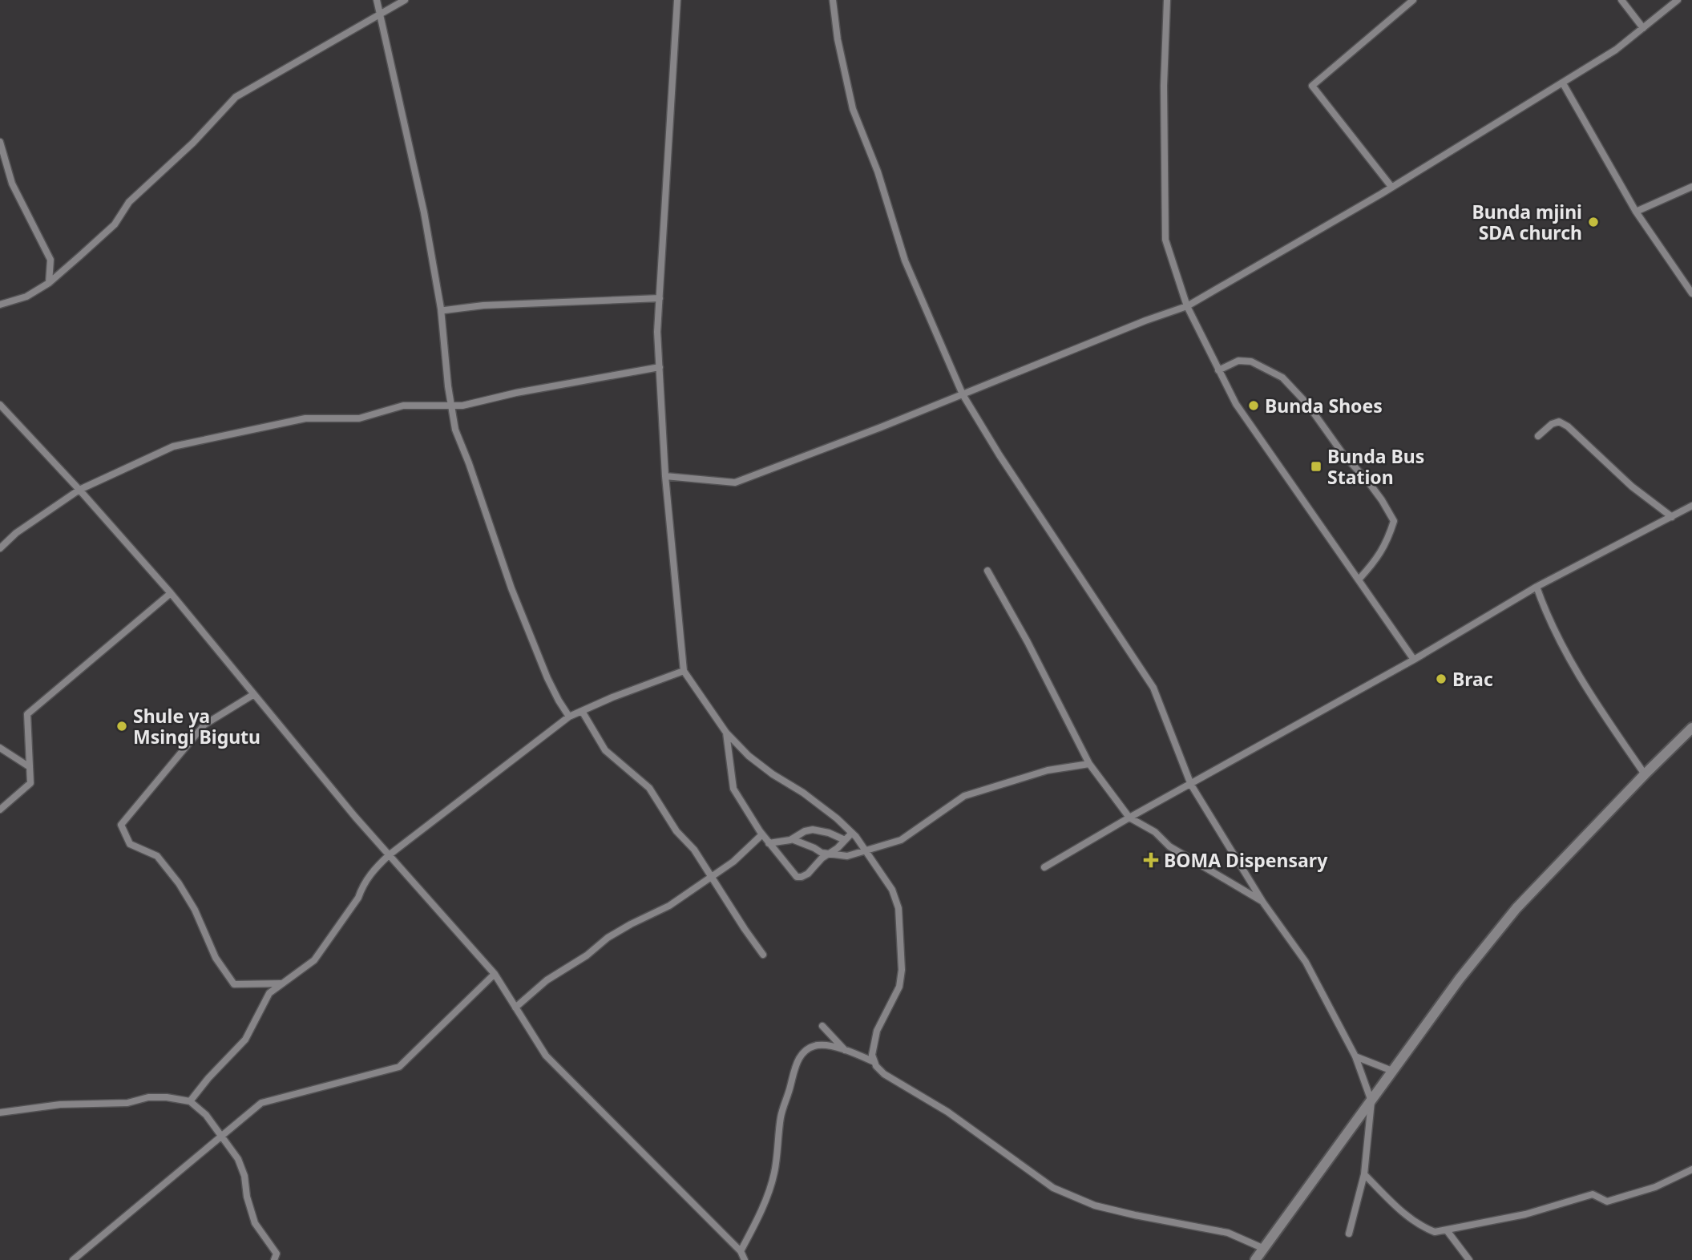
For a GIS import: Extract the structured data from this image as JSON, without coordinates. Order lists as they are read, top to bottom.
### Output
{
  "places": {
    "other": [
      "Bunda mjini SDA church",
      "Bunda Shoes",
      "Brac",
      "Shule ya Msingi Bigutu"
    ],
    "transit": ["Bunda Bus Station"],
    "health": ["BOMA Dispensary"]
  }
}
